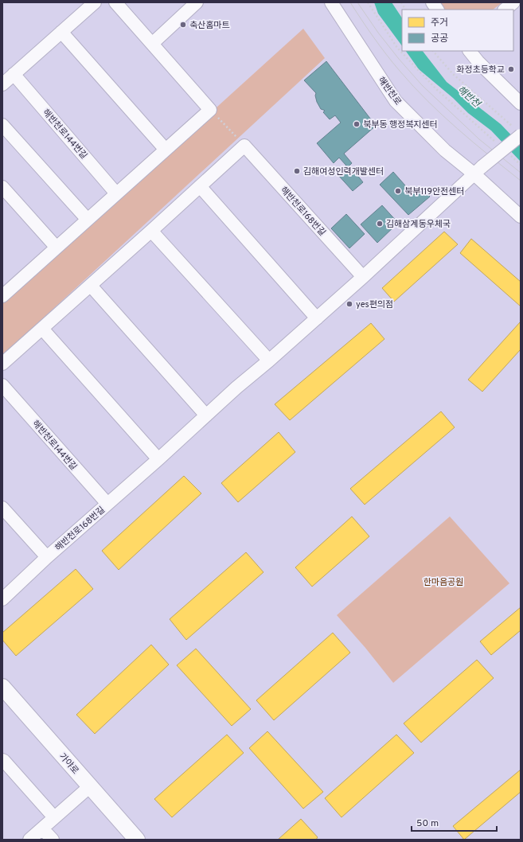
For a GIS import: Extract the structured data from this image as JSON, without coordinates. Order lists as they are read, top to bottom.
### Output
{
  "streets": {
    "main road": ["가야로"],
    "street": ["해반천로", "해반천로144번길", "해반천로168번길"]
  },
  "crossings": [
    ["해반천로", "해반천로168번길"],
    ["해반천로144번길", "해반천로168번길"]
  ],
  "water": ["해반천"],
  "parks": ["한마음공원"],
  "places": [
    "축산홈마트",
    "화정초등학교",
    "북부동 행정복지센터",
    "김해여성인력개발센터",
    "북부119안전센터",
    "김해삼계동우체국",
    "yes편의점"
  ],
  "legend": ["주거", "공공"],
  "scale_bar": "50 m"
}
